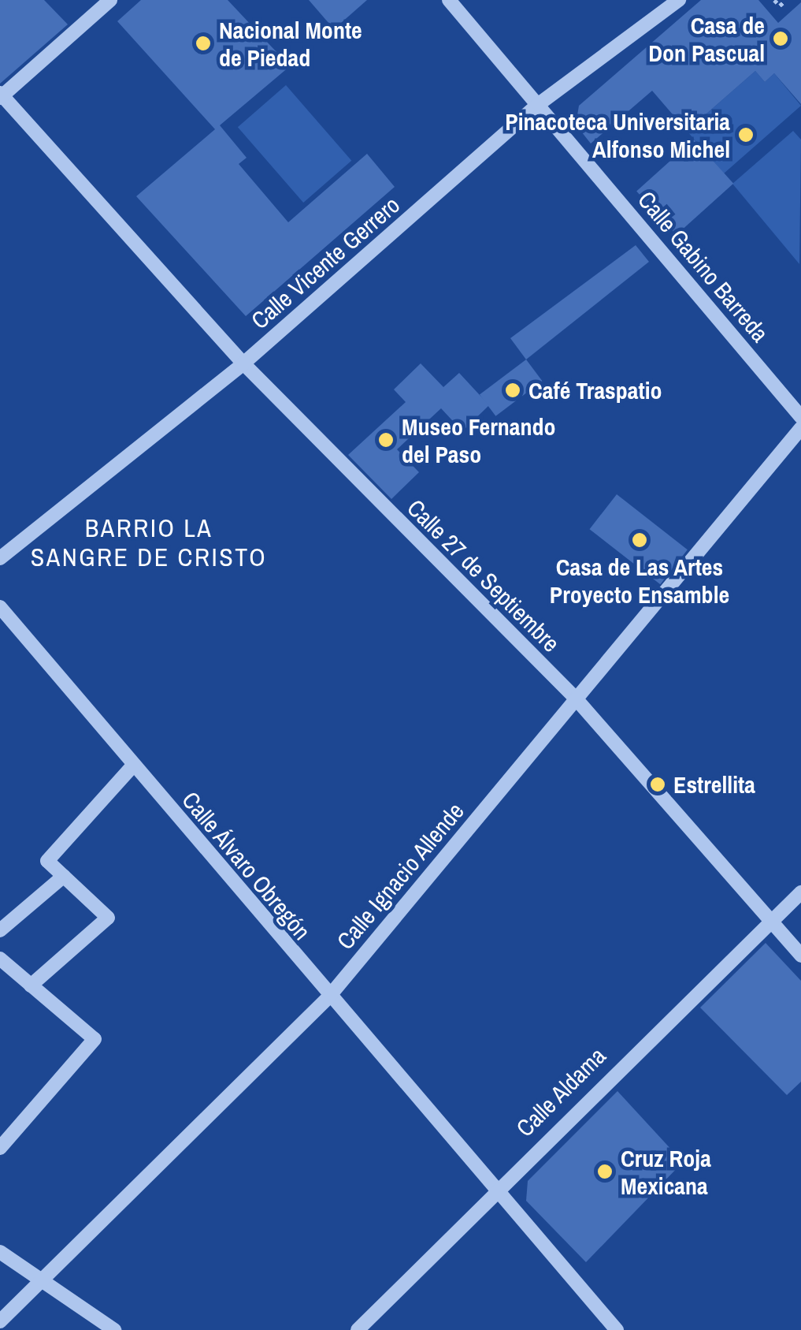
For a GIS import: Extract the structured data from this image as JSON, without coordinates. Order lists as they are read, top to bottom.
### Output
{
  "streets": {
    "street": [
      "Calle Vicente Gerrero",
      "Calle Gabino Barreda",
      "Calle 27 de Septiembre",
      "Calle Álvaro Obregón",
      "Calle Ignacio Allende",
      "Calle Aldama"
    ]
  },
  "crossings": [
    ["Calle Vicente Gerrero", "Calle Gabino Barreda"],
    ["Calle Vicente Gerrero", "Calle 27 de Septiembre"],
    ["Calle 27 de Septiembre", "Calle Ignacio Allende"],
    ["Calle 27 de Septiembre", "Calle Aldama"],
    ["Calle Álvaro Obregón", "Calle Ignacio Allende"],
    ["Calle Álvaro Obregón", "Calle Aldama"]
  ],
  "districts": ["BARRIO LA SANGRE DE CRISTO"],
  "places": [
    "Casa de Don Pascual",
    "Nacional Monte de Piedad",
    "Pinacoteca Universitaria Alfonso Michel",
    "Café Traspatio",
    "Museo Fernando del Paso",
    "Casa de Las Artes Proyecto Ensamble",
    "Estrellita",
    "Cruz Roja Mexicana"
  ]
}
